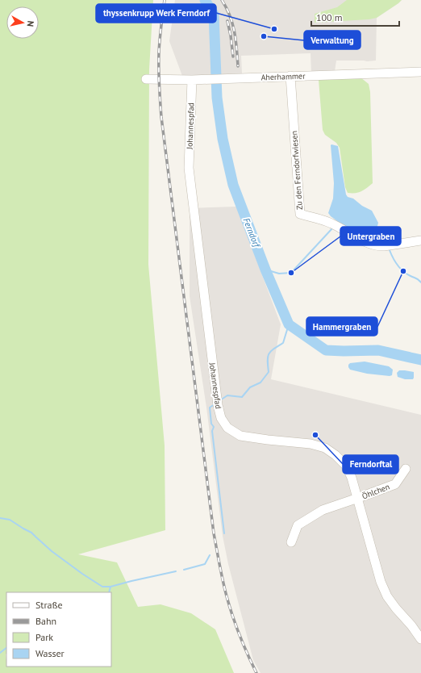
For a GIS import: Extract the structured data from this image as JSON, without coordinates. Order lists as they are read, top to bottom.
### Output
{
  "streets": {
    "street": [
      "Aherhammer",
      "Johannespfad",
      "Zu den Ferndorfwiesen",
      "Öhlchen"
    ]
  },
  "crossings": [
    ["Aherhammer", "Johannespfad"],
    ["Aherhammer", "Zu den Ferndorfwiesen"],
    ["Johannespfad", "Öhlchen"]
  ],
  "water": ["Ferndorf"],
  "places": [
    "thyssenkrupp Werk Ferndorf",
    "Verwaltung",
    "Hammergraben",
    "Untergraben",
    "Ferndorftal"
  ],
  "legend": [
    "Straße",
    "Bahn",
    "Park",
    "Wasser"
  ],
  "scale_bar": "100 m",
  "north": "right"
}
